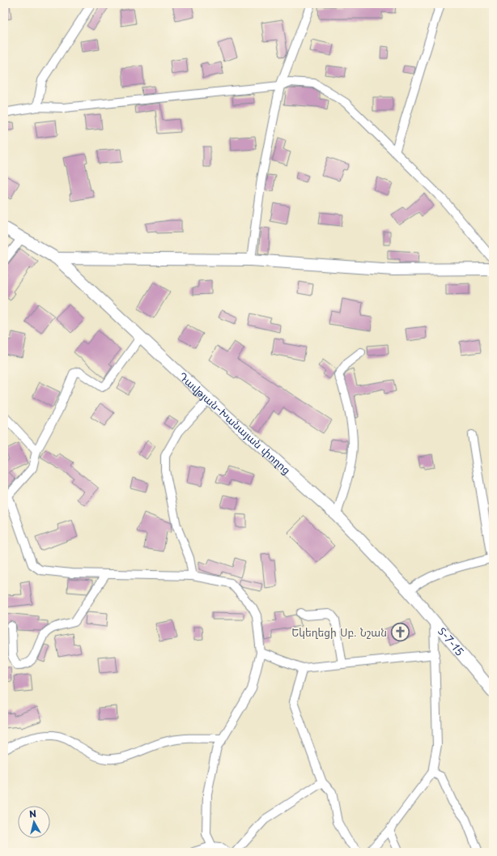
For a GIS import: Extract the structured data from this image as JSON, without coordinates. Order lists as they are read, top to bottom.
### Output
{
  "streets": {
    "street": ["Դավթյան-Խանայան փողոց", "Տ-7-15"]
  },
  "crossings": [
    ["Դավթյան-Խանայան փողոց", "Տ-7-15"]
  ],
  "places": {
    "church": ["Եկեղեցի Սբ. Նշան"]
  },
  "north": "top"
}
